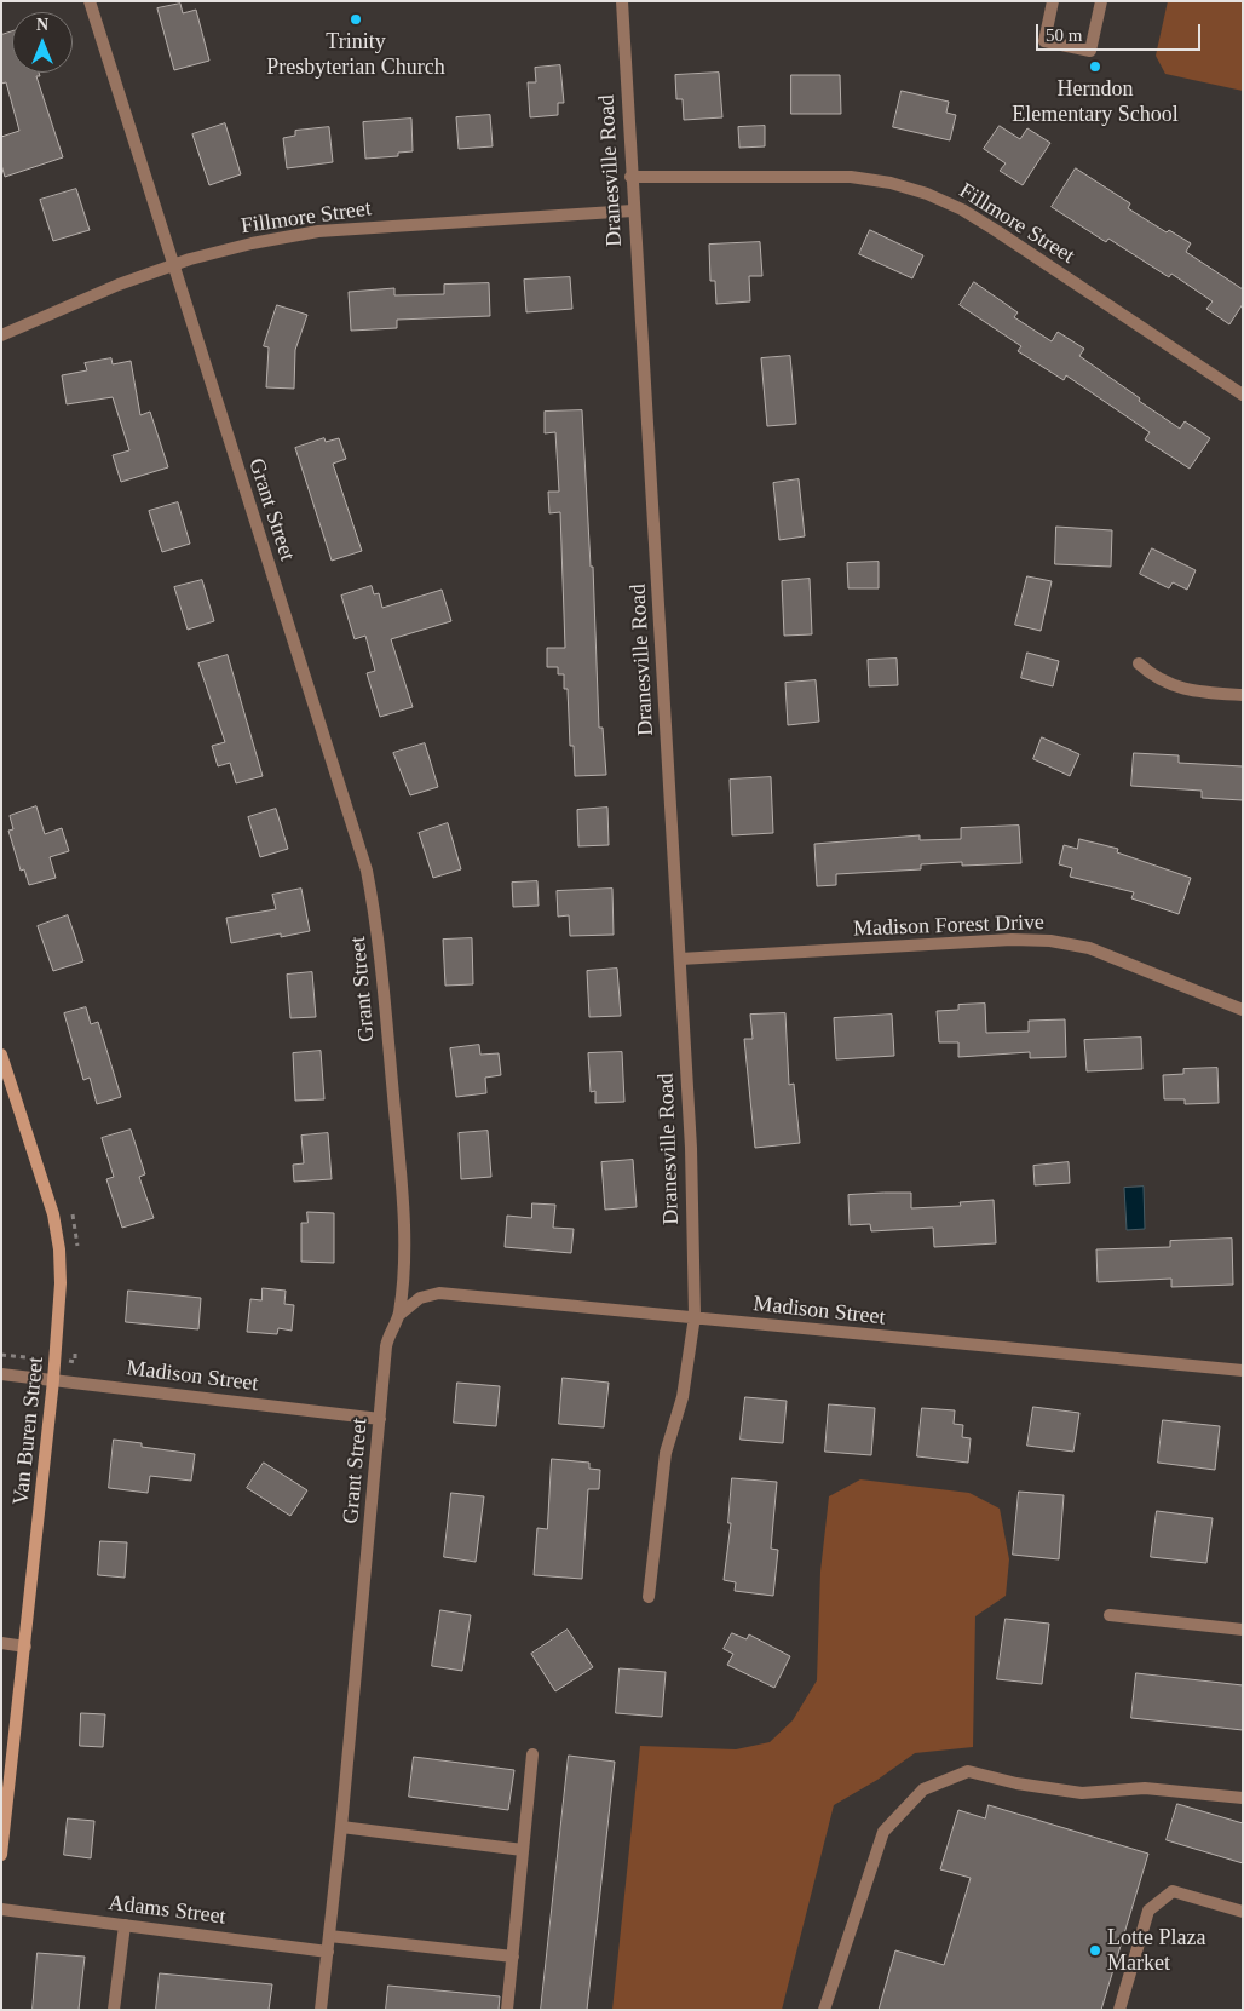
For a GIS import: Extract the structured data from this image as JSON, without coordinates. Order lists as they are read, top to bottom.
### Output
{
  "streets": {
    "street": [
      "Dranesville Road",
      "Fillmore Street",
      "Grant Street",
      "Madison Forest Drive",
      "Madison Street",
      "Van Buren Street",
      "Adams Street"
    ]
  },
  "crossings": [
    ["Dranesville Road", "Fillmore Street"],
    ["Dranesville Road", "Madison Forest Drive"],
    ["Dranesville Road", "Madison Street"],
    ["Fillmore Street", "Grant Street"],
    ["Grant Street", "Madison Street"],
    ["Grant Street", "Adams Street"],
    ["Madison Street", "Van Buren Street"]
  ],
  "places": ["Trinity Presbyterian Church", "Herndon Elementary School", "Lotte Plaza Market"],
  "scale_bar": "50 m",
  "north": "top"
}
